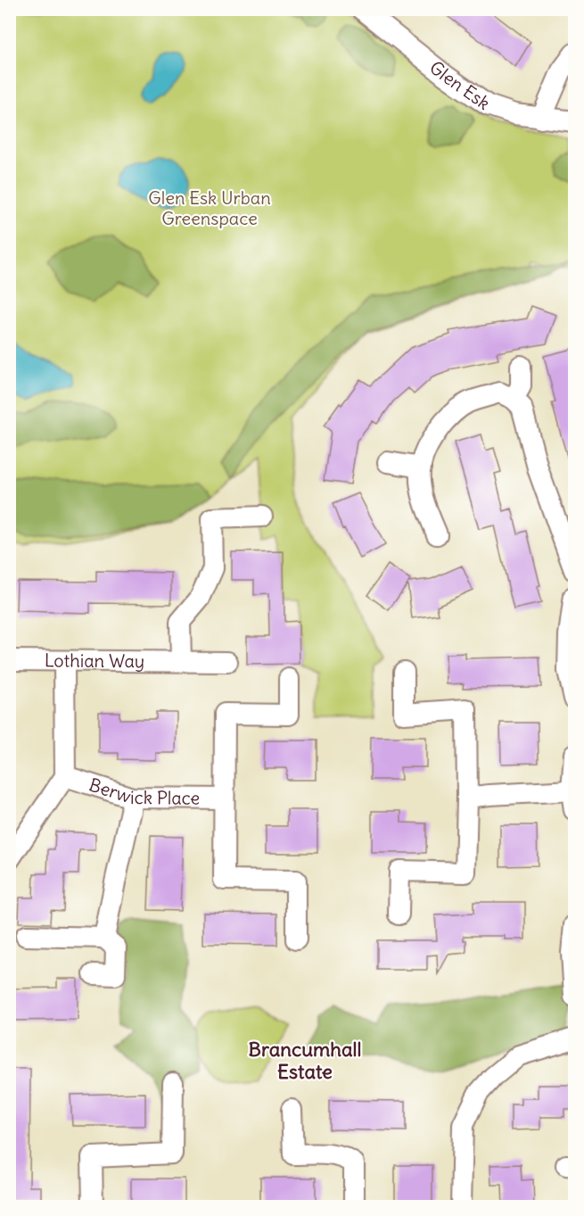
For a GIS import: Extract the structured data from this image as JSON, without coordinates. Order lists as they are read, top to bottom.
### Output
{
  "streets": {
    "street": ["Glen Esk", "Lothian Way", "Berwick Place"]
  },
  "districts": ["Brancumhall Estate"],
  "parks": ["Glen Esk Urban Greenspace"]
}
